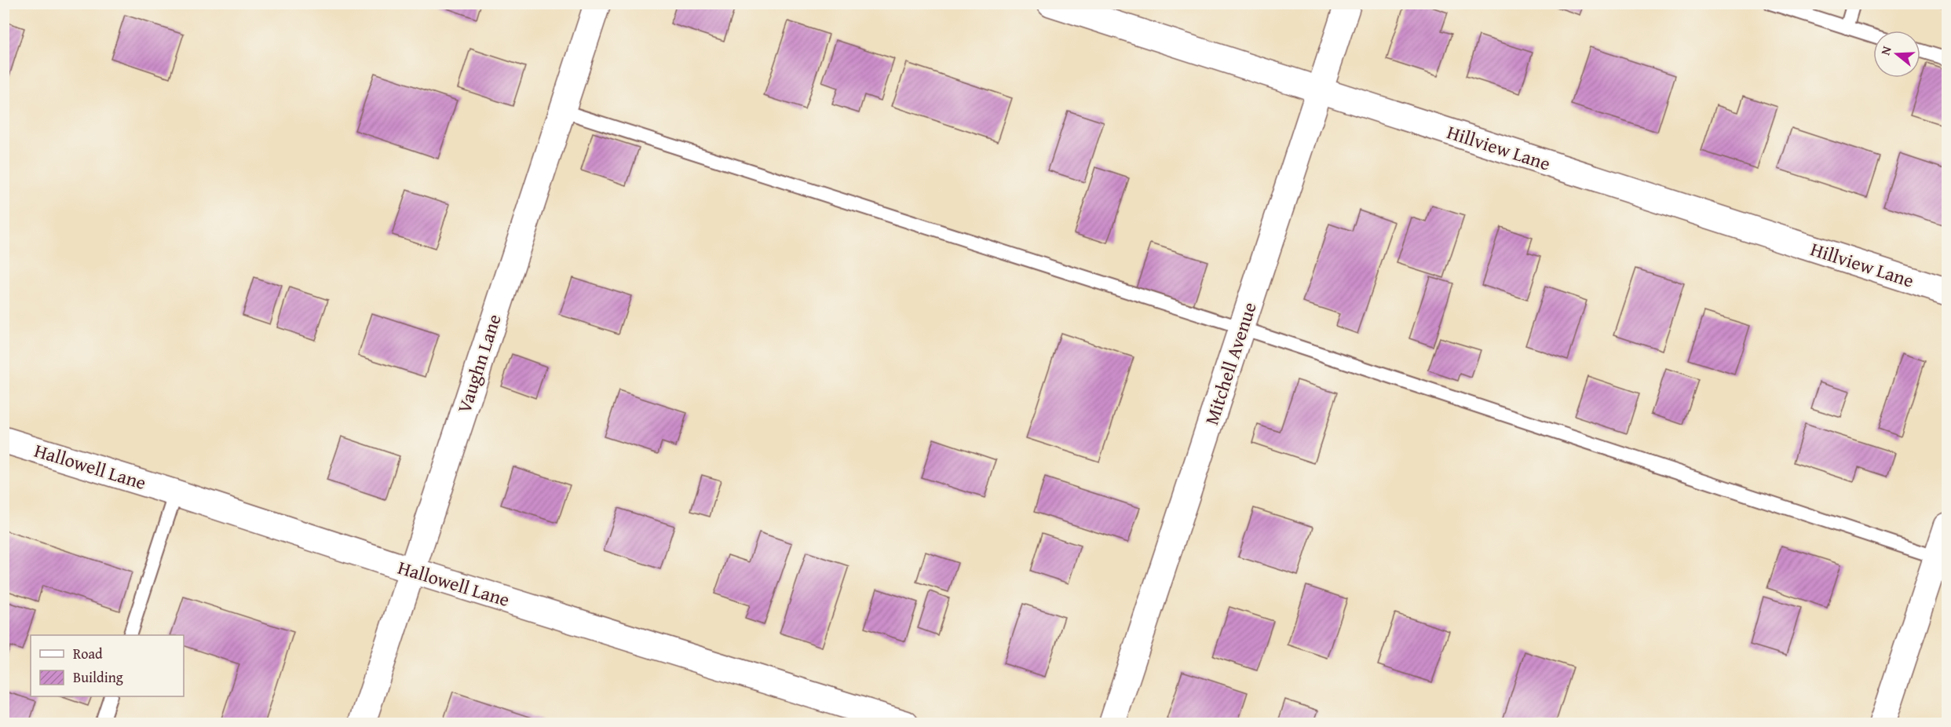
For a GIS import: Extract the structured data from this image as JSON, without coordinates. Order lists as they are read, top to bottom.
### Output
{
  "streets": {
    "street": [
      "Hillview Lane",
      "Vaughn Lane",
      "Mitchell Avenue",
      "Hallowell Lane"
    ]
  },
  "crossings": [
    ["Hillview Lane", "Mitchell Avenue"],
    ["Vaughn Lane", "Hallowell Lane"]
  ],
  "legend": ["Road", "Building"],
  "north": "left"
}
